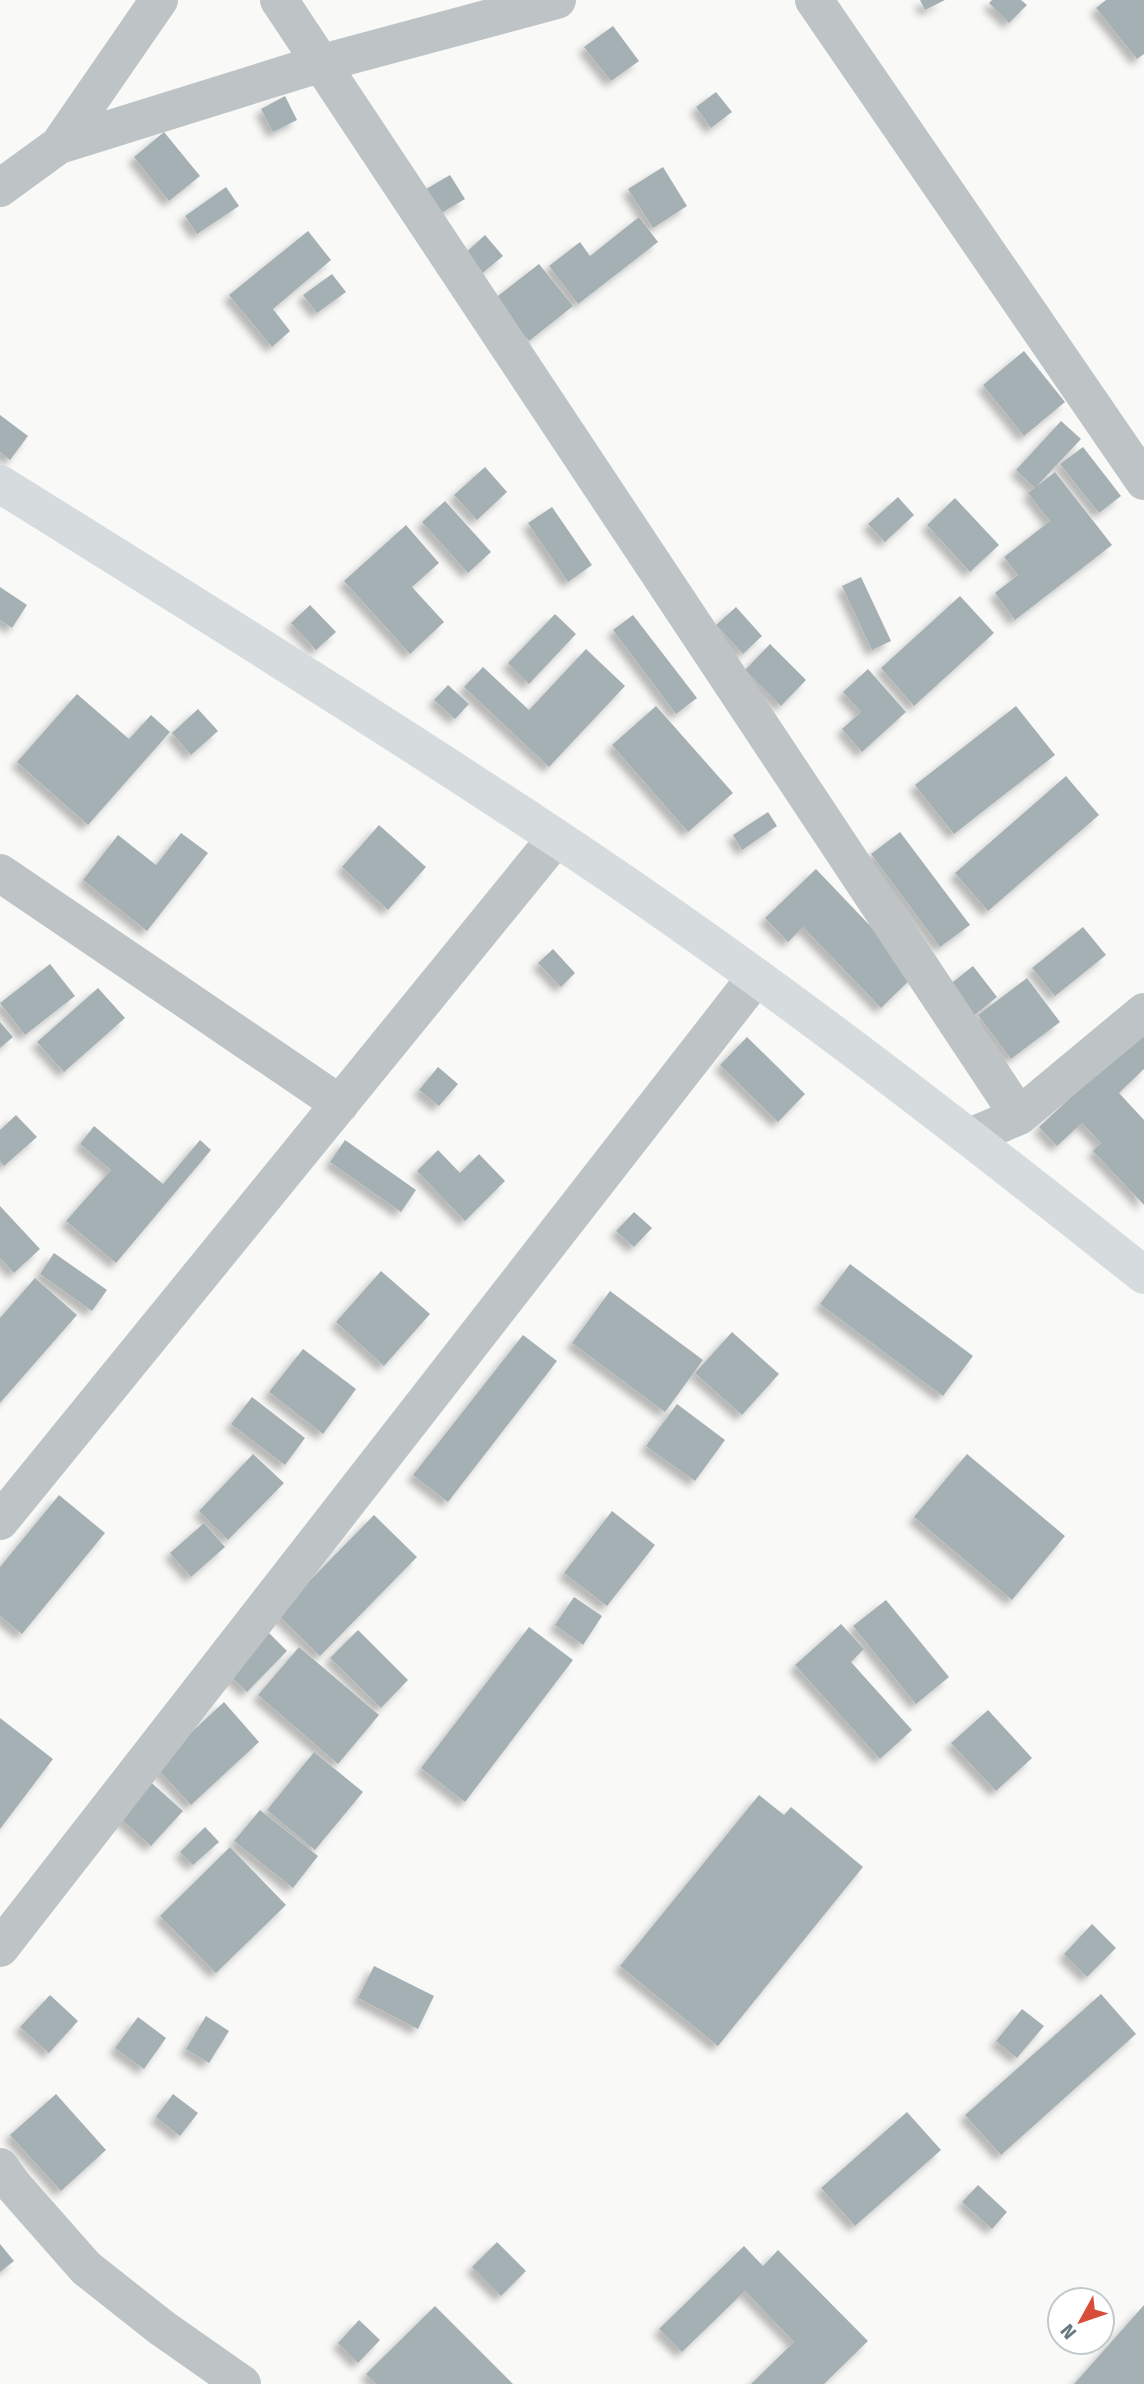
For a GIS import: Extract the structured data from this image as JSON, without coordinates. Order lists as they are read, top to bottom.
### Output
{
  "north": "bottom left"
}
